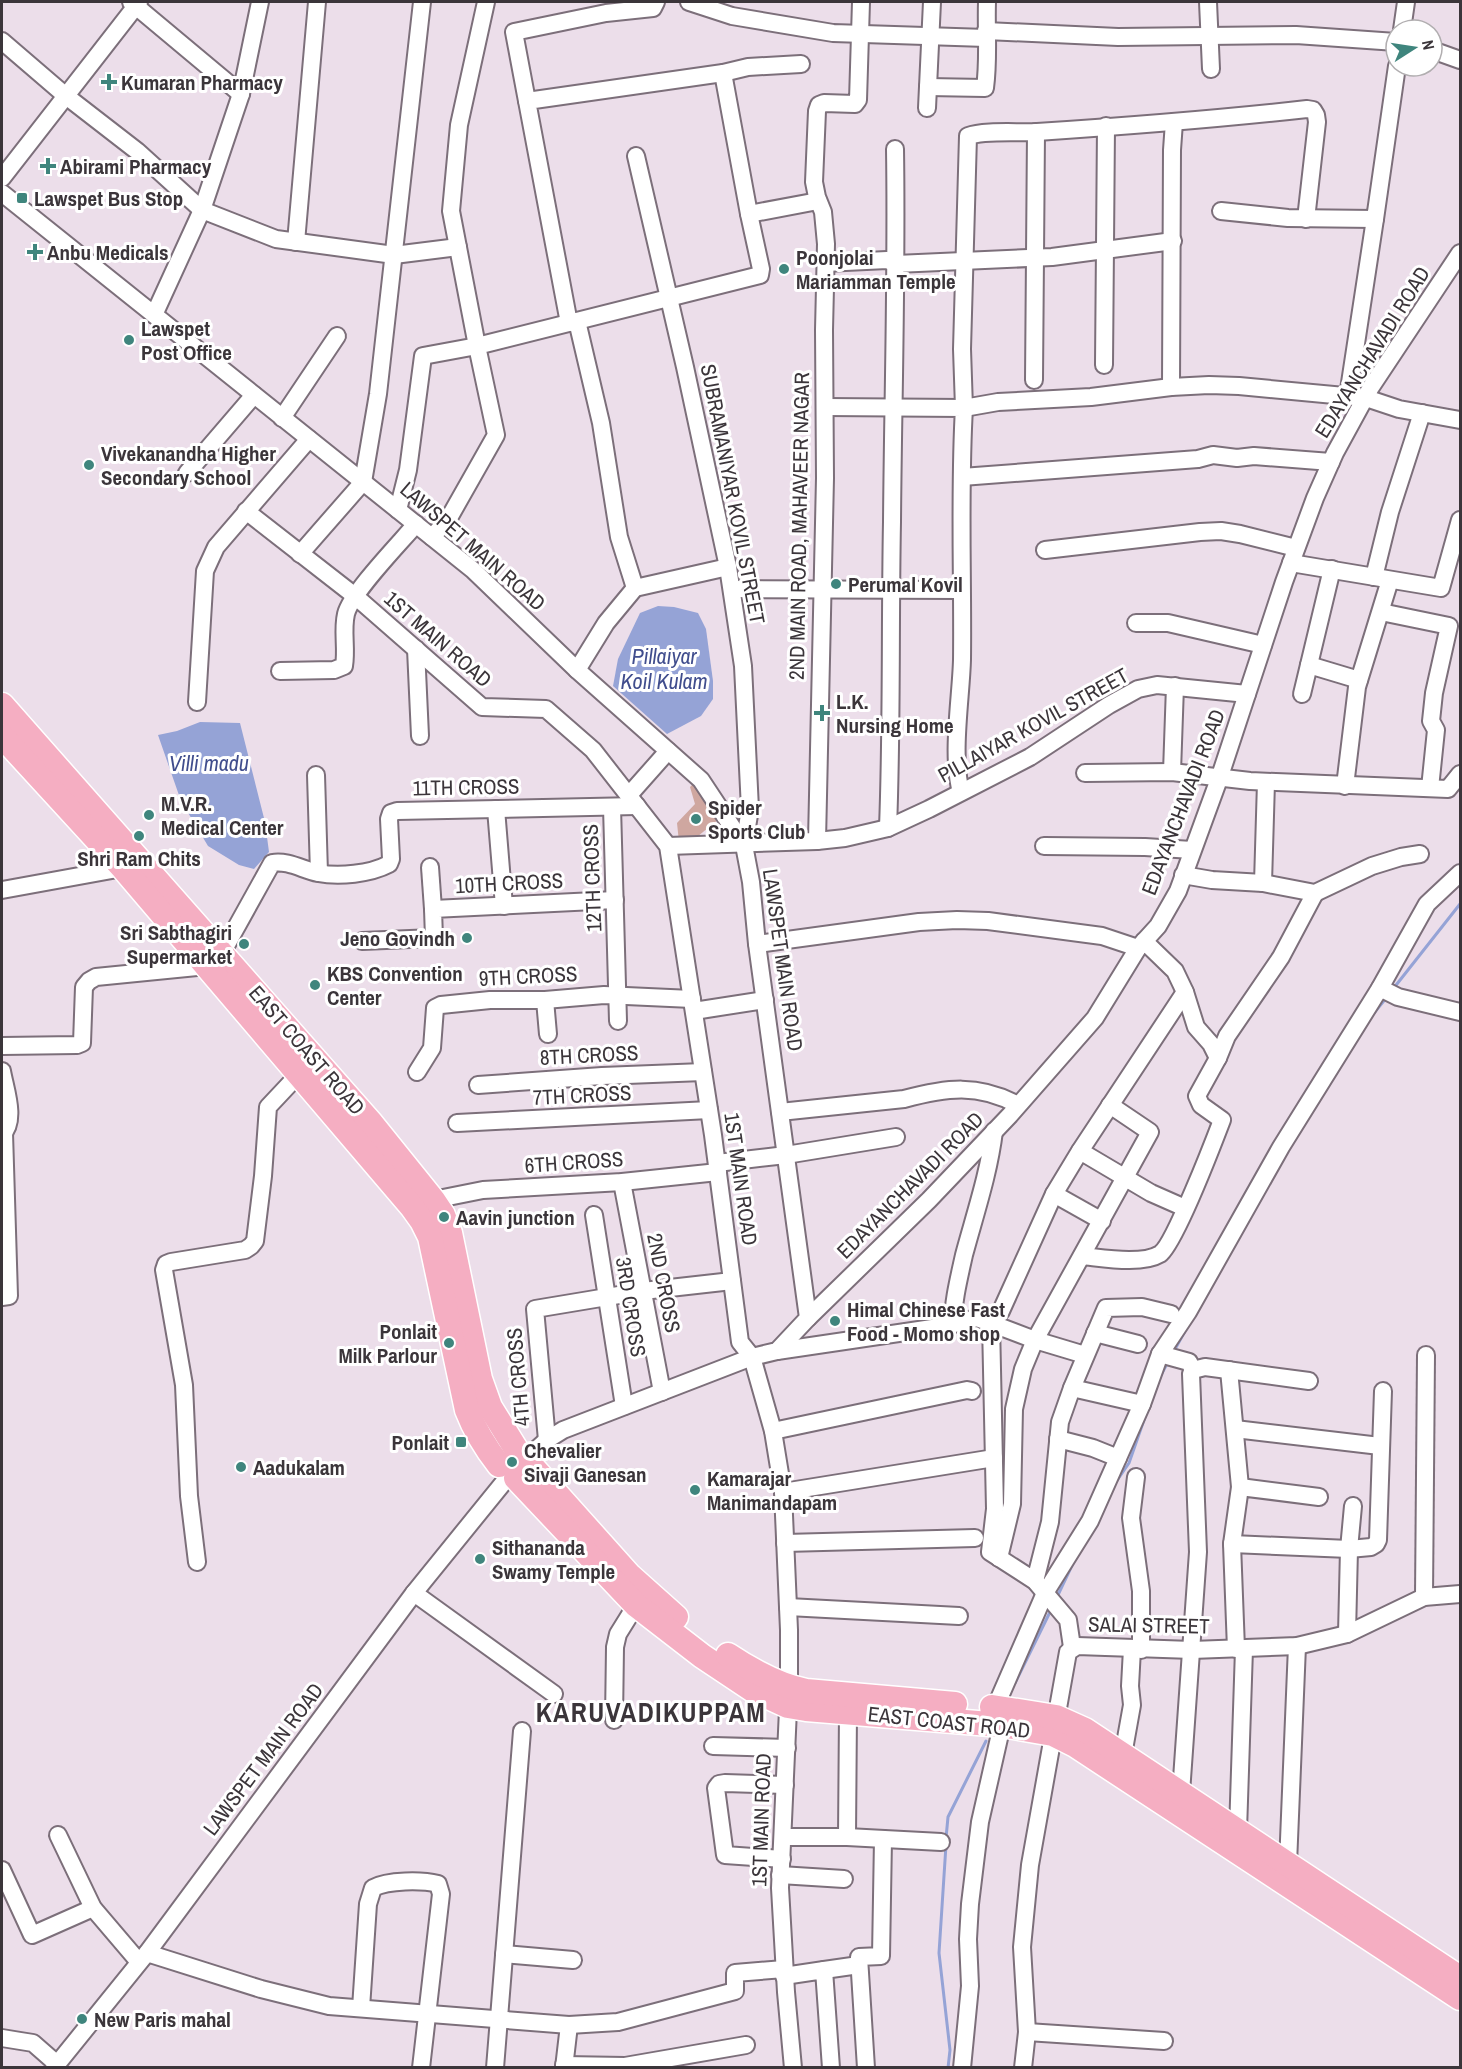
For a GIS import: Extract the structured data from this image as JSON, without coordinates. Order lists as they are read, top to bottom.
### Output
{
  "streets": {
    "highway": ["EAST COAST ROAD"],
    "street": [
      "EDAYANCHAVADI ROAD",
      "SUBRAMANIYAR KOVIL STREET",
      "2ND MAIN ROAD, MAHAVEER NAGAR",
      "LAWSPET MAIN ROAD",
      "1ST MAIN ROAD",
      "PILLAIYAR KOVIL STREET",
      "11TH CROSS",
      "12TH CROSS",
      "10TH CROSS",
      "9TH CROSS",
      "8TH CROSS",
      "7TH CROSS",
      "6TH CROSS",
      "2ND CROSS",
      "3RD CROSS",
      "4TH CROSS",
      "SALAI STREET"
    ]
  },
  "crossings": [
    ["EDAYANCHAVADI ROAD", "LAWSPET MAIN ROAD"],
    ["EDAYANCHAVADI ROAD", "PILLAIYAR KOVIL STREET"],
    ["SUBRAMANIYAR KOVIL STREET", "LAWSPET MAIN ROAD"],
    ["SUBRAMANIYAR KOVIL STREET", "PILLAIYAR KOVIL STREET"],
    ["2ND MAIN ROAD, MAHAVEER NAGAR", "PILLAIYAR KOVIL STREET"],
    ["LAWSPET MAIN ROAD", "1ST MAIN ROAD"],
    ["LAWSPET MAIN ROAD", "PILLAIYAR KOVIL STREET"],
    ["LAWSPET MAIN ROAD", "9TH CROSS"],
    ["LAWSPET MAIN ROAD", "EAST COAST ROAD"],
    ["LAWSPET MAIN ROAD", "6TH CROSS"],
    ["LAWSPET MAIN ROAD", "2ND CROSS"],
    ["LAWSPET MAIN ROAD", "3RD CROSS"],
    ["LAWSPET MAIN ROAD", "4TH CROSS"],
    ["1ST MAIN ROAD", "PILLAIYAR KOVIL STREET"],
    ["1ST MAIN ROAD", "11TH CROSS"],
    ["1ST MAIN ROAD", "9TH CROSS"],
    ["1ST MAIN ROAD", "EAST COAST ROAD"],
    ["1ST MAIN ROAD", "8TH CROSS"],
    ["1ST MAIN ROAD", "7TH CROSS"],
    ["1ST MAIN ROAD", "6TH CROSS"],
    ["11TH CROSS", "12TH CROSS"],
    ["11TH CROSS", "EAST COAST ROAD"],
    ["12TH CROSS", "10TH CROSS"],
    ["12TH CROSS", "9TH CROSS"],
    ["EAST COAST ROAD", "6TH CROSS"],
    ["EAST COAST ROAD", "SALAI STREET"],
    ["6TH CROSS", "2ND CROSS"],
    ["3RD CROSS", "4TH CROSS"]
  ],
  "districts": ["KARUVADIKUPPAM"],
  "water": ["Pillaiyar Koil Kulam", "Villi madu"],
  "places": {
    "health": [
      "Kumaran Pharmacy",
      "Abirami Pharmacy",
      "Anbu Medicals",
      "L.K. Nursing Home"
    ],
    "transit": ["Lawspet Bus Stop", "Ponlait"],
    "other": [
      "Poonjolai Mariamman Temple",
      "Lawspet Post Office",
      "Vivekanandha Higher Secondary School",
      "Perumal Kovil",
      "M.V.R. Medical Center",
      "Spider Sports Club",
      "Shri Ram Chits",
      "Jeno Govindh",
      "Sri Sabthagiri Supermarket",
      "KBS Convention Center",
      "Aavin junction",
      "Himal Chinese Fast Food - Momo shop",
      "Ponlait Milk Parlour",
      "Chevalier Sivaji Ganesan",
      "Aadukalam",
      "Kamarajar Manimandapam",
      "Sithananda Swamy Temple",
      "New Paris mahal"
    ]
  },
  "north": "right"
}
